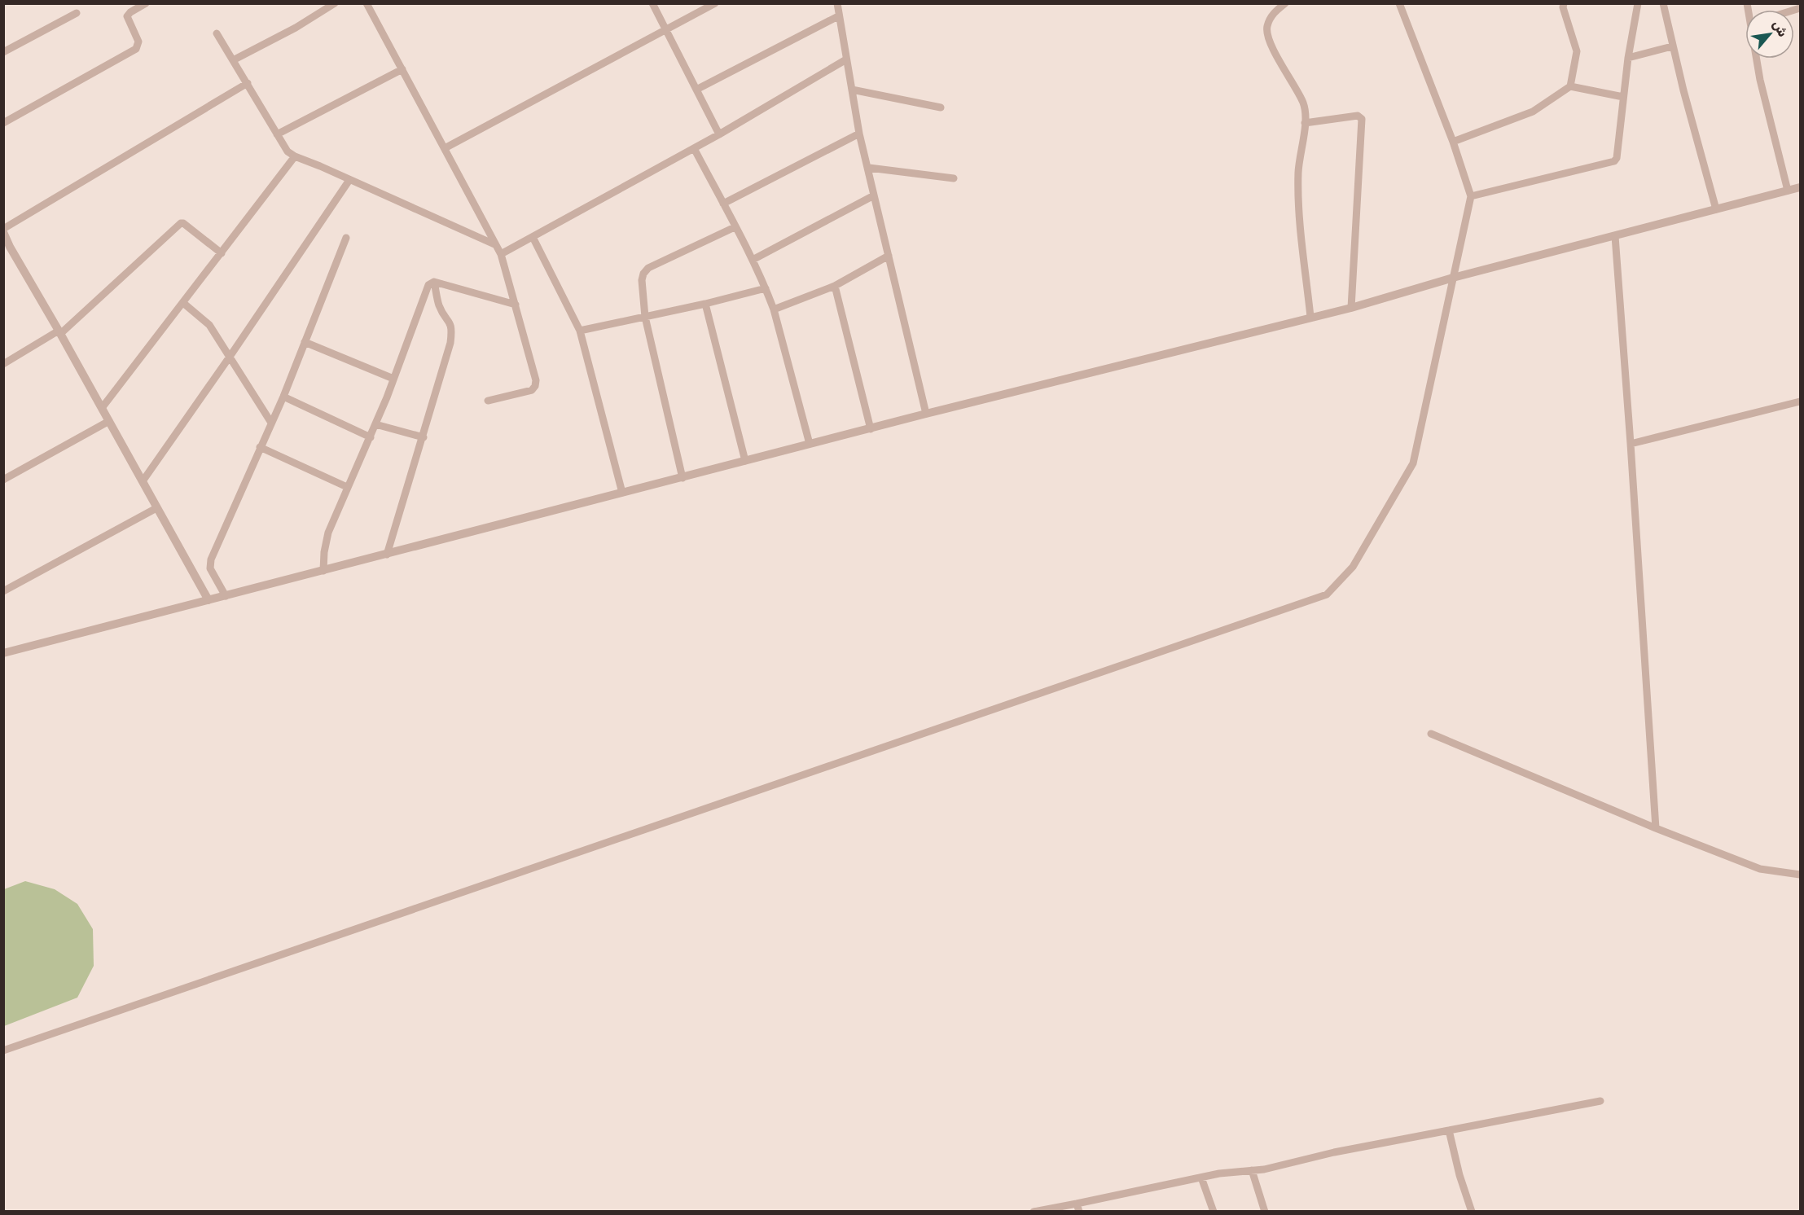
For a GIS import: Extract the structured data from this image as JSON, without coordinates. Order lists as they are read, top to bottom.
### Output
{
  "north": "top right"
}
